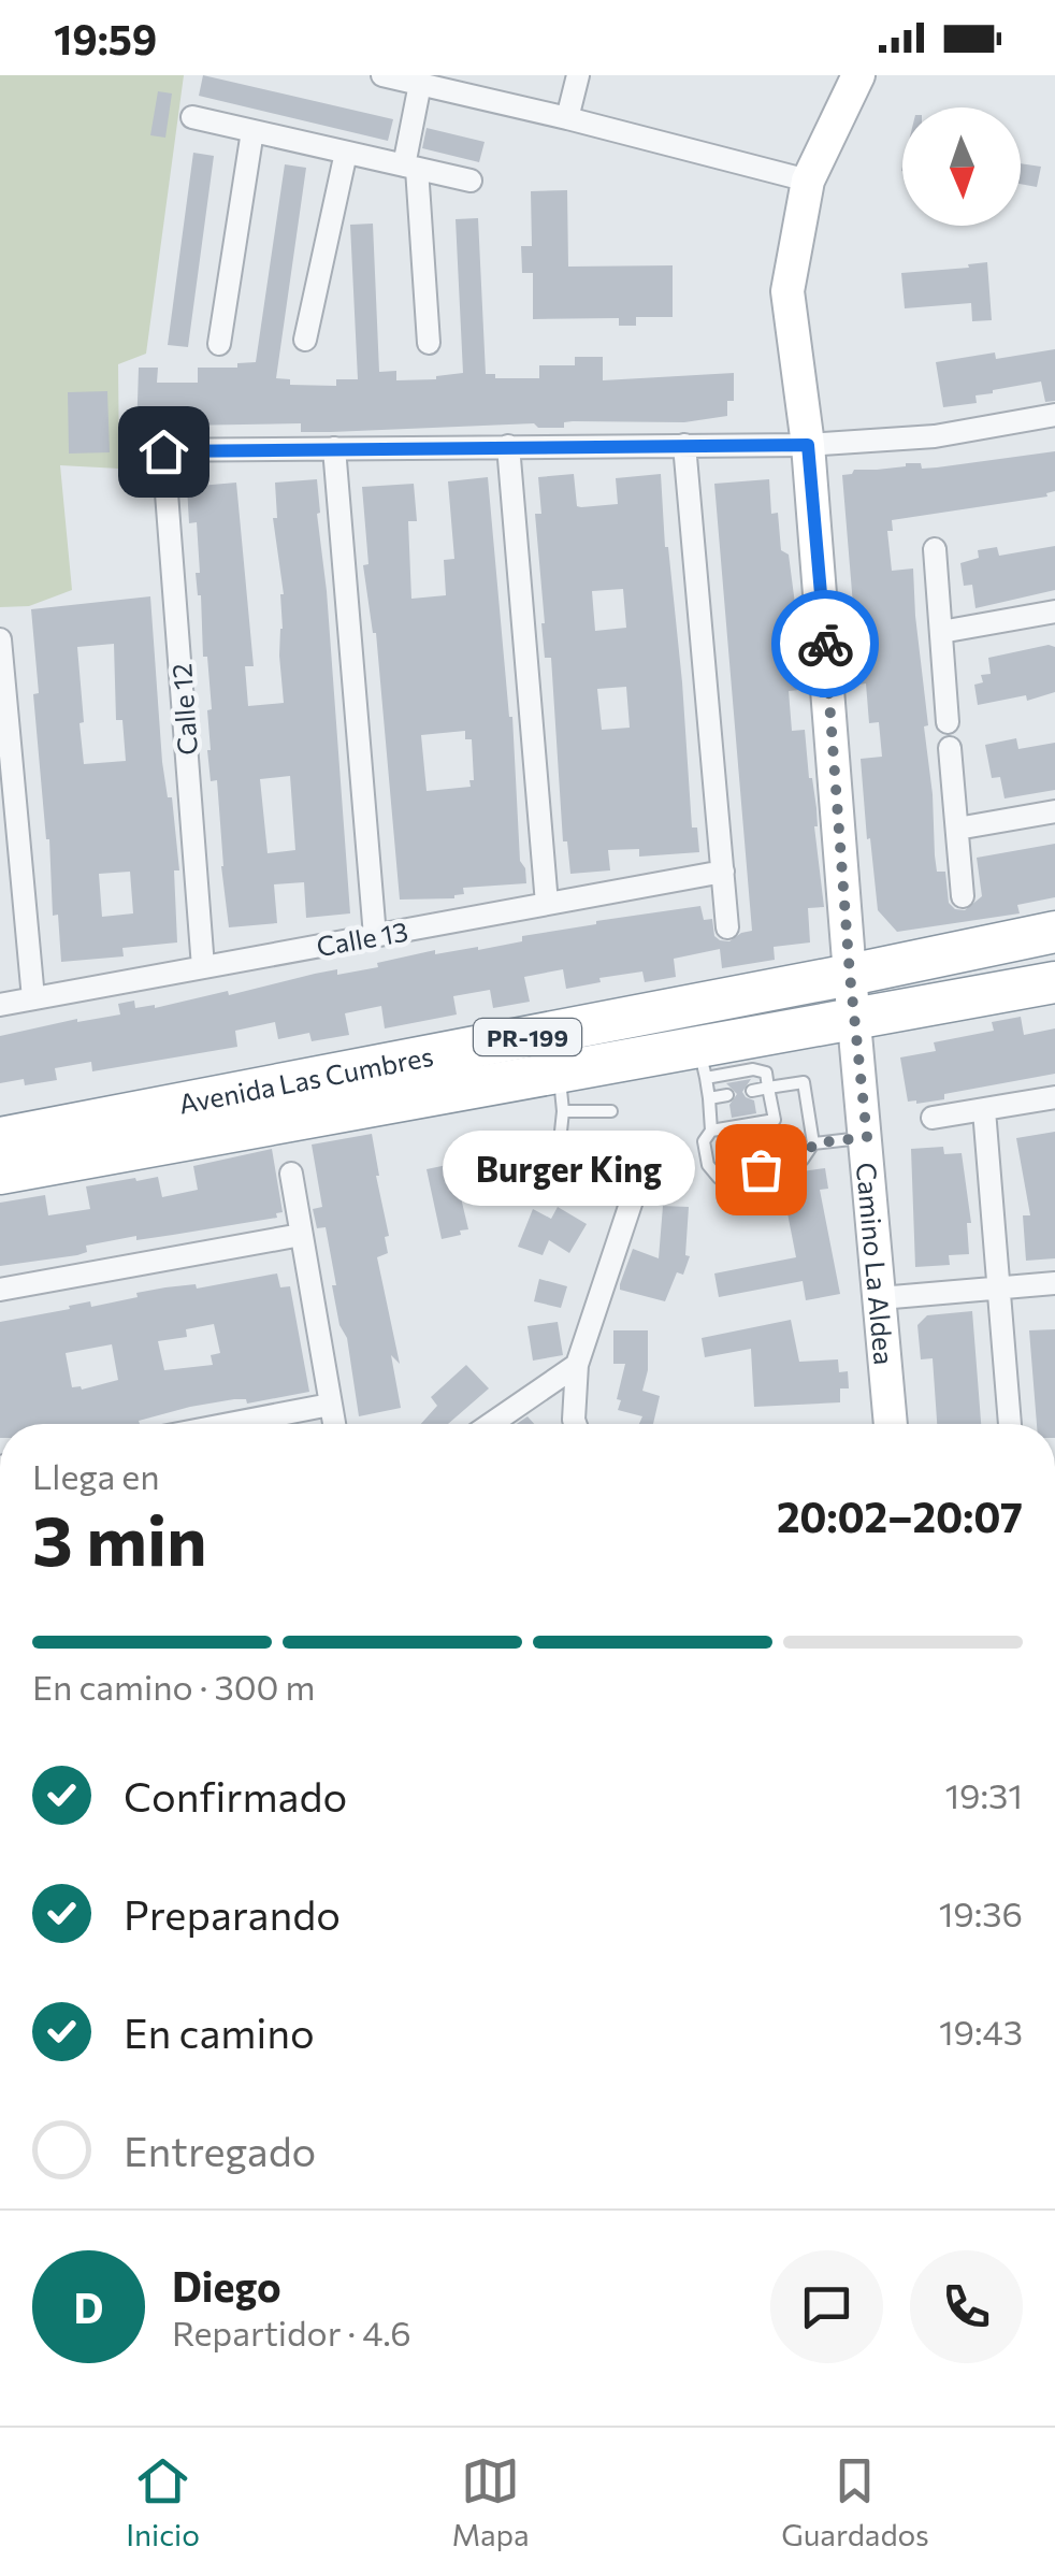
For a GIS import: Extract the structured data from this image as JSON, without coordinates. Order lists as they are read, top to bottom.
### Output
{
  "streets": {
    "highway": ["PR-199", "Avenida Las Cumbres"],
    "street": ["Calle 12", "Calle 13", "Camino La Aldea"]
  },
  "crossings": [
    ["Calle 12", "Calle 13"],
    ["Avenida Las Cumbres", "Camino La Aldea"]
  ],
  "places": ["Burger King"],
  "north": "bottom",
  "page": {
    "status": "19:59",
    "bubble": "Burger King",
    "heading": ["3 min", "Llega en", "20:02–20:07"],
    "panel": ["Diego", "Repartidor · 4.6"],
    "bar": "En camino · 300 m",
    "list": [
      ["Confirmado", "19:31"],
      ["Preparando", "19:36"],
      ["En camino", "19:43"],
      "Entregado"
    ],
    "round": "D",
    "tabs": ["Inicio", "Mapa", "Guardados"]
  }
}
